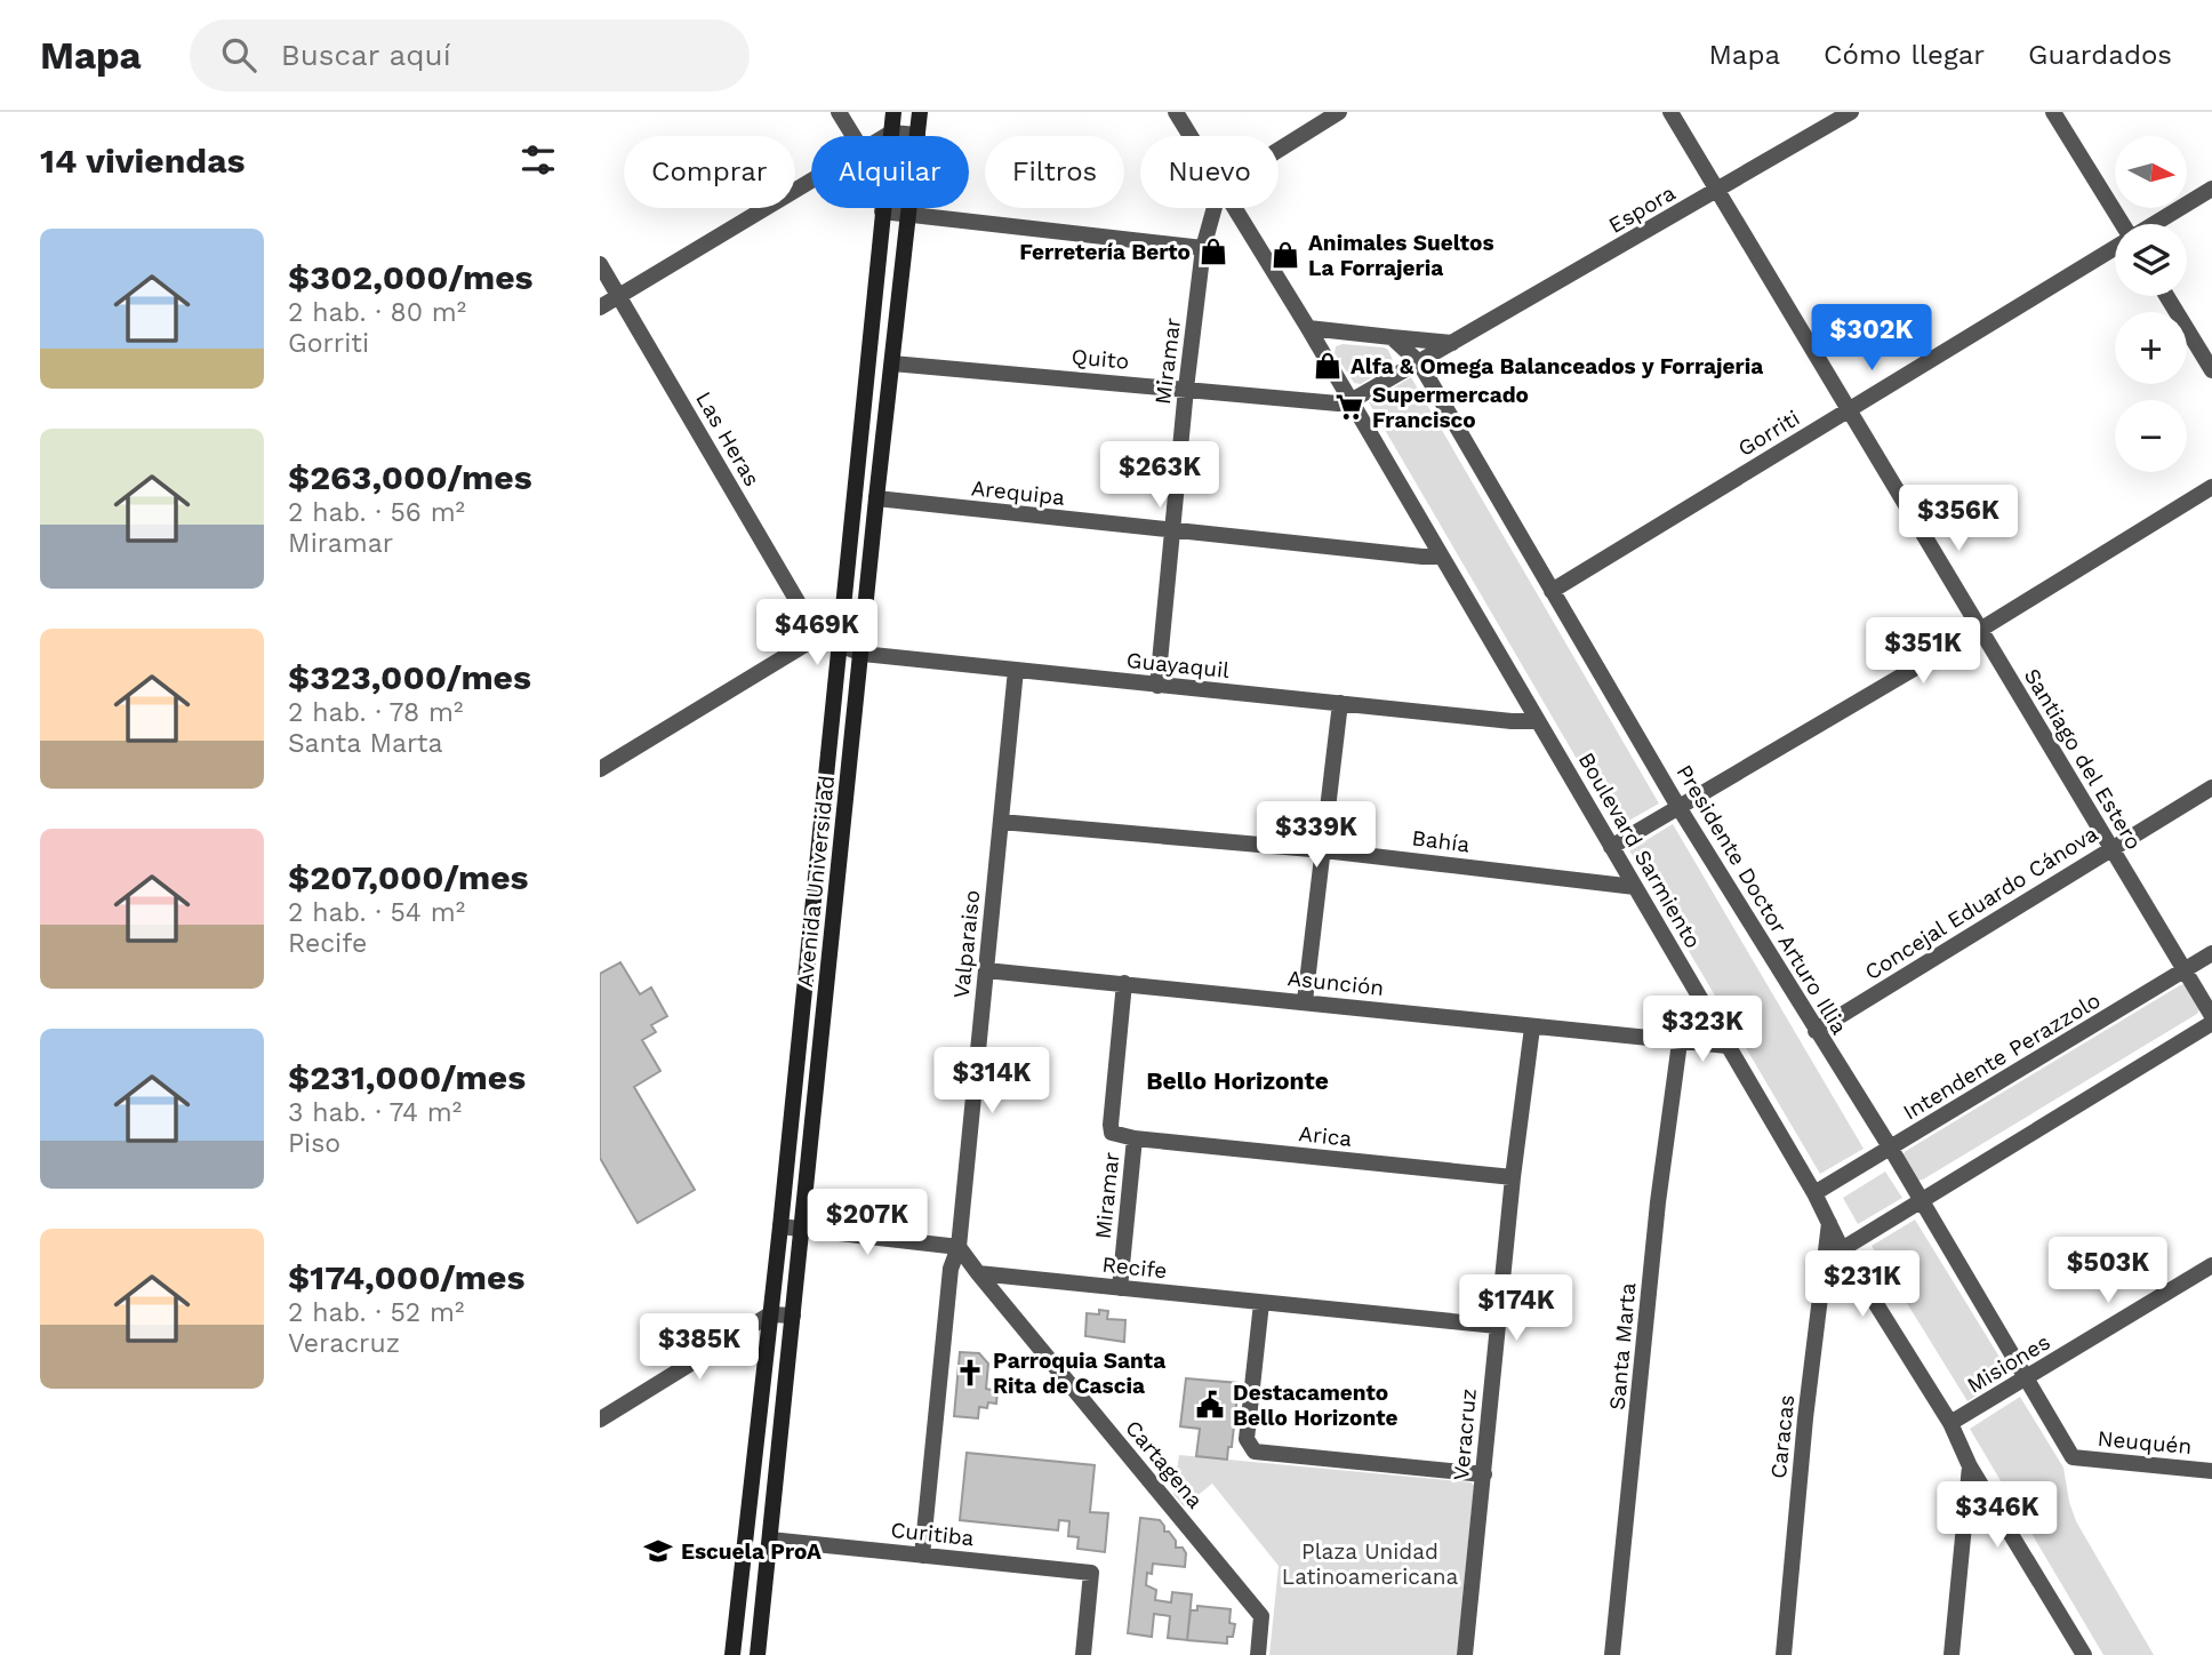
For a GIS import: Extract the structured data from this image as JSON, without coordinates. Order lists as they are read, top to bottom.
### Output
{
  "streets": {
    "main road": ["Avenida Universidad"],
    "street": [
      "Espora",
      "Quito",
      "Miramar",
      "Gorriti",
      "Las Heras",
      "Arequipa",
      "Guayaquil",
      "Santiago del Estero",
      "Bahía",
      "Boulevard Sarmiento",
      "Presidente Doctor Arturo Illia",
      "Concejal Eduardo Cánova",
      "Valparaiso",
      "Asunción",
      "Intendente Perazzolo",
      "Arica",
      "Recife",
      "Santa Marta",
      "Misiones",
      "Veracruz",
      "Caracas",
      "Neuquén",
      "Cartagena",
      "Curitiba"
    ]
  },
  "crossings": [
    ["Espora", "Quito"],
    ["Espora", "Santiago del Estero"],
    ["Espora", "Boulevard Sarmiento"],
    ["Espora", "Presidente Doctor Arturo Illia"],
    ["Quito", "Miramar"],
    ["Quito", "Boulevard Sarmiento"],
    ["Quito", "Avenida Universidad"],
    ["Miramar", "Arequipa"],
    ["Miramar", "Guayaquil"],
    ["Miramar", "Asunción"],
    ["Miramar", "Arica"],
    ["Miramar", "Recife"],
    ["Gorriti", "Santiago del Estero"],
    ["Gorriti", "Presidente Doctor Arturo Illia"],
    ["Las Heras", "Guayaquil"],
    ["Arequipa", "Boulevard Sarmiento"],
    ["Arequipa", "Avenida Universidad"],
    ["Guayaquil", "Boulevard Sarmiento"],
    ["Guayaquil", "Avenida Universidad"],
    ["Guayaquil", "Valparaiso"],
    ["Santiago del Estero", "Concejal Eduardo Cánova"],
    ["Santiago del Estero", "Intendente Perazzolo"],
    ["Bahía", "Boulevard Sarmiento"],
    ["Bahía", "Valparaiso"],
    ["Boulevard Sarmiento", "Asunción"],
    ["Boulevard Sarmiento", "Intendente Perazzolo"],
    ["Boulevard Sarmiento", "Misiones"],
    ["Boulevard Sarmiento", "Caracas"],
    ["Avenida Universidad", "Curitiba"],
    ["Presidente Doctor Arturo Illia", "Concejal Eduardo Cánova"],
    ["Presidente Doctor Arturo Illia", "Intendente Perazzolo"],
    ["Presidente Doctor Arturo Illia", "Misiones"],
    ["Presidente Doctor Arturo Illia", "Neuquén"],
    ["Valparaiso", "Asunción"],
    ["Valparaiso", "Curitiba"],
    ["Asunción", "Santa Marta"],
    ["Asunción", "Veracruz"],
    ["Arica", "Veracruz"],
    ["Recife", "Veracruz"],
    ["Recife", "Cartagena"]
  ],
  "districts": ["Bello Horizonte"],
  "parks": ["Plaza Unidad Latinoamericana"],
  "places": {
    "shop": ["Ferretería Berto", "Animales Sueltos La Forrajeria", "Alfa & Omega Balanceados y Forrajeria"],
    "supermarket": ["Supermercado Francisco"],
    "church": ["Parroquia Santa Rita de Cascia"],
    "public building": ["Destacamento Bello Horizonte"],
    "school or university": ["Escuela ProA"]
  },
  "north": "right",
  "page": {
    "header": "Mapa",
    "search": "Buscar aquí",
    "nav": ["Mapa", "Cómo llegar", "Guardados"],
    "heading": "14 viviendas",
    "map_buttons": ["+", "−"],
    "chip": [
      "Comprar",
      "Alquilar",
      "Filtros",
      "Nuevo"
    ],
    "list": [
      {
        "name": "$302,000/mes",
        "note": "2 hab. · 80 m² · Gorriti"
      },
      {
        "name": "$263,000/mes",
        "note": "2 hab. · 56 m² · Miramar"
      },
      {
        "name": "$323,000/mes",
        "note": "2 hab. · 78 m² · Santa Marta"
      },
      {
        "name": "$207,000/mes",
        "note": "2 hab. · 54 m² · Recife"
      },
      {
        "name": "$231,000/mes",
        "note": "3 hab. · 74 m² · Piso"
      },
      {
        "name": "$174,000/mes",
        "note": "2 hab. · 52 m² · Veracruz"
      }
    ],
    "price": [
      "$302K",
      "$263K",
      "$356K",
      "$469K",
      "$351K",
      "$339K",
      "$323K",
      "$314K",
      "$207K",
      "$503K",
      "$231K",
      "$174K",
      "$385K",
      "$346K"
    ]
  }
}
